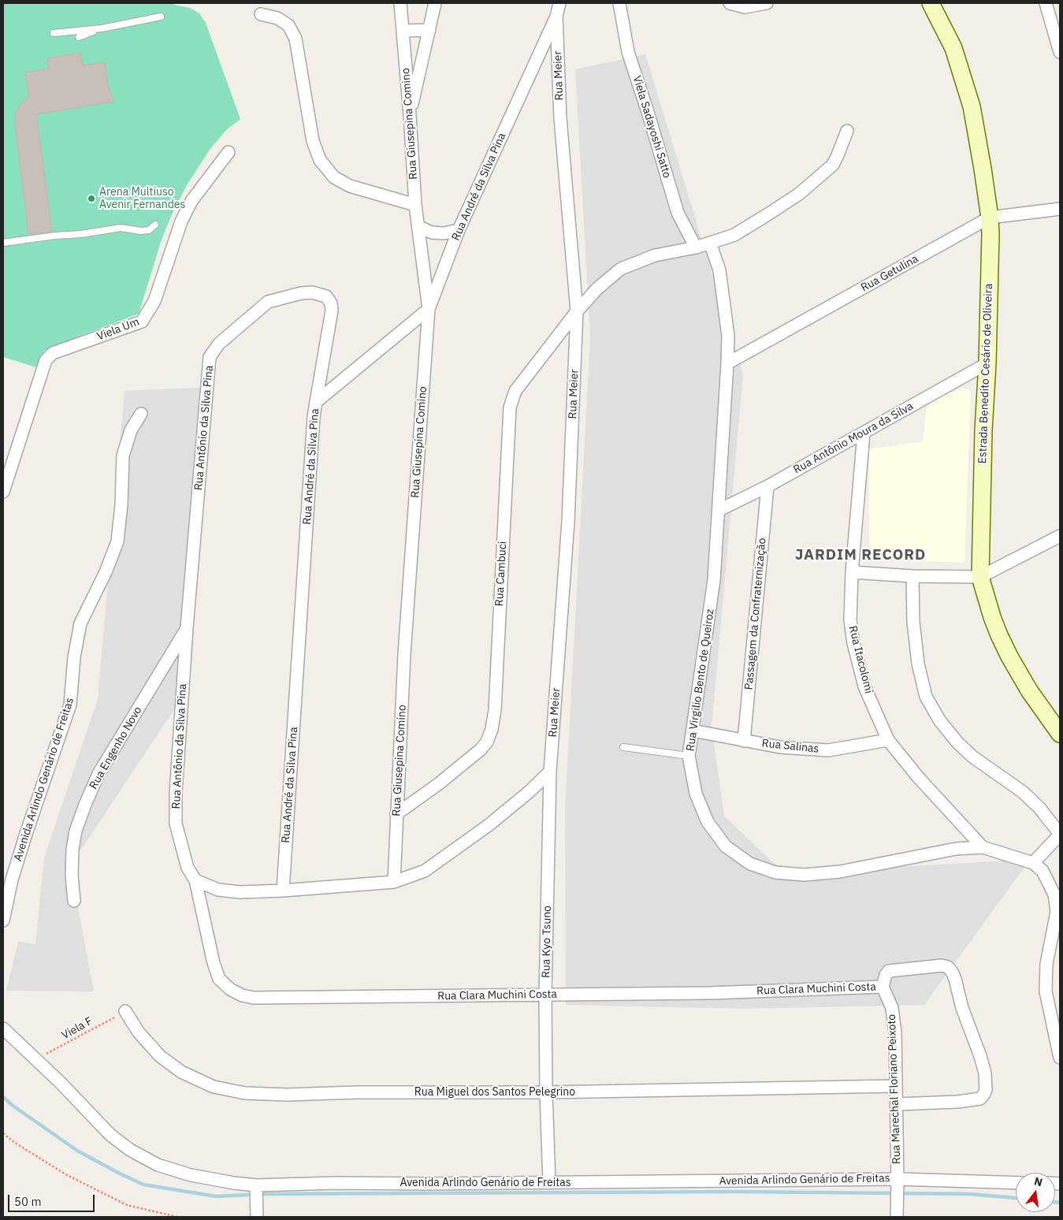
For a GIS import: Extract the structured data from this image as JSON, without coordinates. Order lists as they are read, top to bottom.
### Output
{
  "streets": {
    "main road": ["Estrada Benedito Cesário de Oliveira"],
    "street": [
      "Rua Meier",
      "Rua Giusepina Comino",
      "Viela Sadayoshi Satto",
      "Rua André da Silva Pina",
      "Rua Getulina",
      "Viela Um",
      "Rua Antônio da Silva Pina",
      "Rua Antônio Moura da Silva",
      "Rua Cambuci",
      "Passagem da Confraternização",
      "Rua Itacolomi",
      "Rua Virgilio Bento de Queiroz",
      "Rua Salinas",
      "Rua Engenho Novo",
      "Avenida Arlindo Genário de Freitas",
      "Rua Kyo Tsuno",
      "Rua Clara Muchini Costa",
      "Rua Marechal Floriano Peixoto",
      "Rua Miguel dos Santos Pelegrino"
    ],
    "path": ["Viela F"]
  },
  "crossings": [
    ["Rua Meier", "Rua André da Silva Pina"],
    ["Rua Meier", "Rua Cambuci"],
    ["Rua Meier", "Rua Kyo Tsuno"],
    ["Rua Giusepina Comino", "Rua André da Silva Pina"],
    ["Rua Giusepina Comino", "Rua Cambuci"],
    ["Viela Sadayoshi Satto", "Rua Cambuci"],
    ["Rua André da Silva Pina", "Rua Antônio da Silva Pina"],
    ["Rua Getulina", "Estrada Benedito Cesário de Oliveira"],
    ["Rua Getulina", "Rua Virgilio Bento de Queiroz"],
    ["Estrada Benedito Cesário de Oliveira", "Rua Antônio Moura da Silva"],
    ["Rua Antônio da Silva Pina", "Rua Engenho Novo"],
    ["Rua Antônio da Silva Pina", "Rua Clara Muchini Costa"],
    ["Rua Antônio Moura da Silva", "Passagem da Confraternização"],
    ["Rua Antônio Moura da Silva", "Rua Itacolomi"],
    ["Rua Antônio Moura da Silva", "Rua Virgilio Bento de Queiroz"],
    ["Rua Cambuci", "Rua Virgilio Bento de Queiroz"],
    ["Passagem da Confraternização", "Rua Salinas"],
    ["Rua Itacolomi", "Rua Virgilio Bento de Queiroz"],
    ["Rua Itacolomi", "Rua Salinas"],
    ["Rua Virgilio Bento de Queiroz", "Rua Salinas"],
    ["Avenida Arlindo Genário de Freitas", "Rua Kyo Tsuno"],
    ["Avenida Arlindo Genário de Freitas", "Viela F"],
    ["Avenida Arlindo Genário de Freitas", "Rua Marechal Floriano Peixoto"],
    ["Rua Kyo Tsuno", "Rua Clara Muchini Costa"],
    ["Rua Kyo Tsuno", "Rua Miguel dos Santos Pelegrino"],
    ["Rua Clara Muchini Costa", "Rua Marechal Floriano Peixoto"],
    ["Viela F", "Rua Miguel dos Santos Pelegrino"],
    ["Rua Marechal Floriano Peixoto", "Rua Miguel dos Santos Pelegrino"]
  ],
  "districts": ["JARDIM RECORD"],
  "places": ["Arena Multiuso Avenir Fernandes"],
  "scale_bar": "50 m",
  "north": "top"
}
